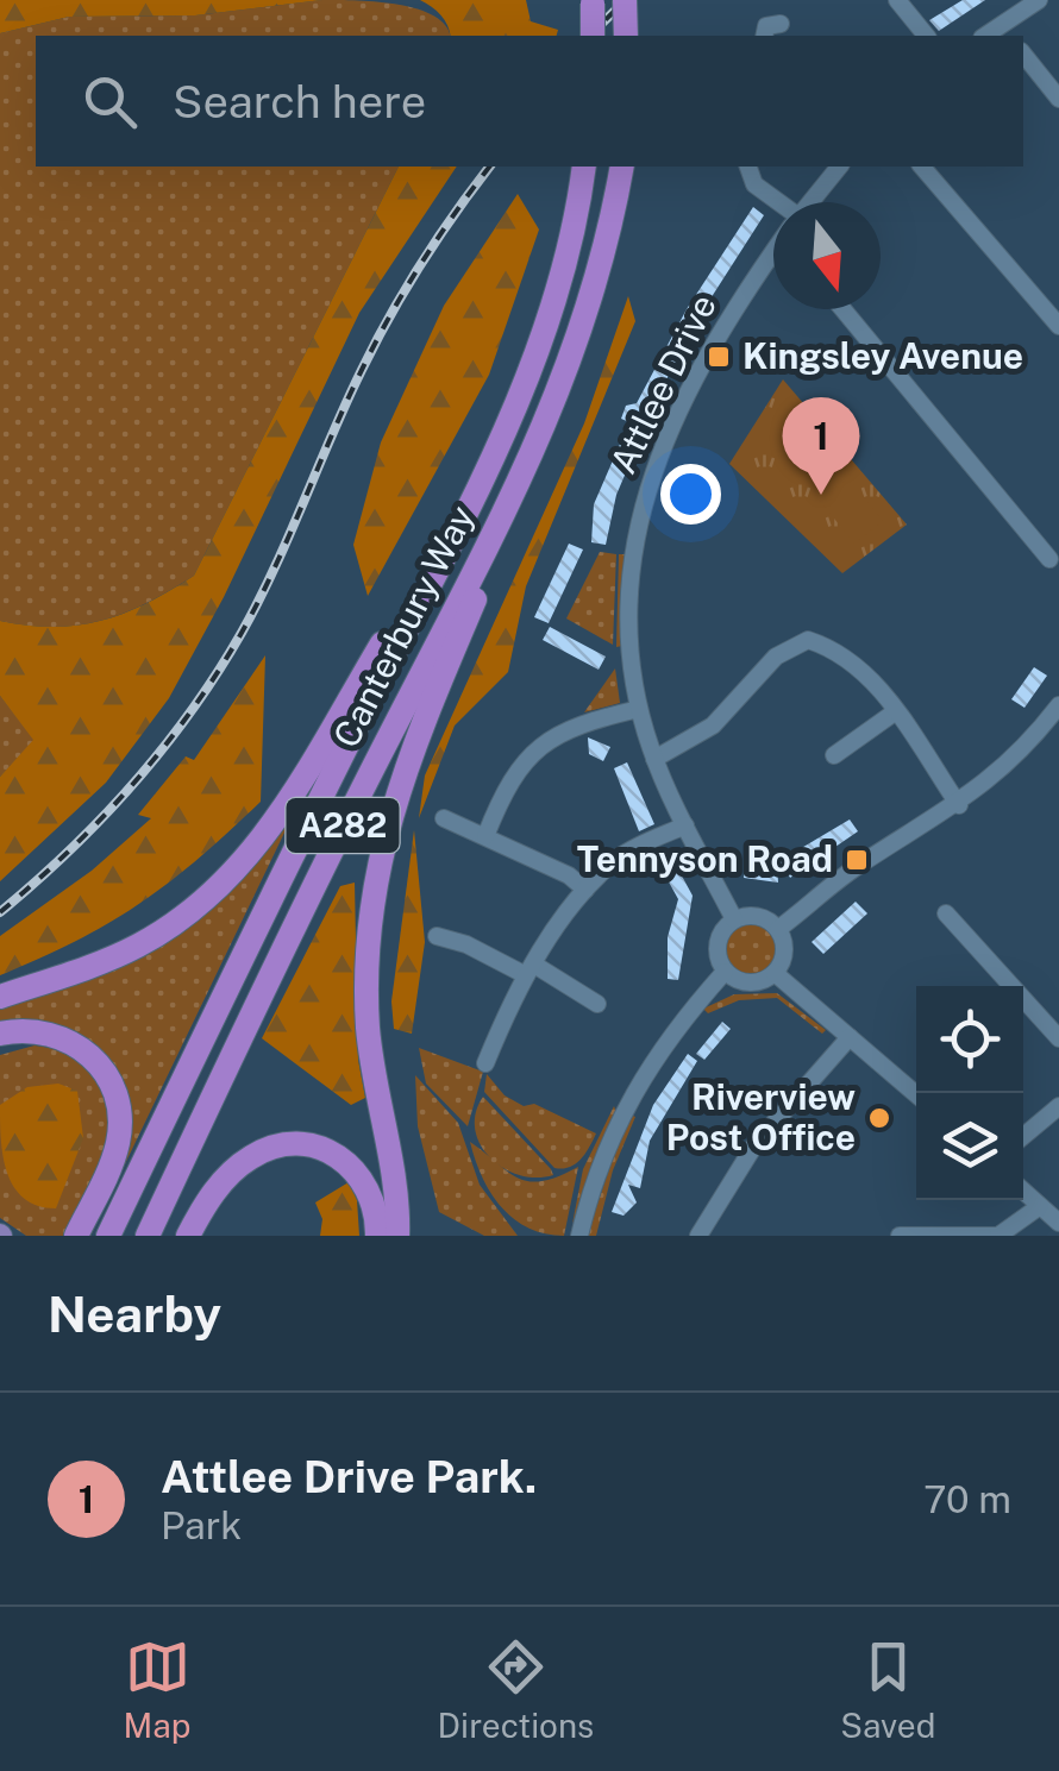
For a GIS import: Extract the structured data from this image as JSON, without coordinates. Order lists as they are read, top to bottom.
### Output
{
  "streets": {
    "highway": ["Canterbury Way", "A282"],
    "street": ["Attlee Drive"]
  },
  "crossings": [
    ["Canterbury Way", "A282"]
  ],
  "places": {
    "transit": ["Kingsley Avenue", "Tennyson Road"],
    "other": ["Riverview Post Office"]
  },
  "north": "bottom",
  "page": {
    "search": "Search here",
    "pins": "1",
    "heading": "Nearby",
    "list": [
      {
        "mark": "1",
        "name": "Attlee Drive Park.",
        "note": "Park",
        "value": "70 m"
      }
    ],
    "nav": ["Map", "Directions", "Saved"]
  }
}
